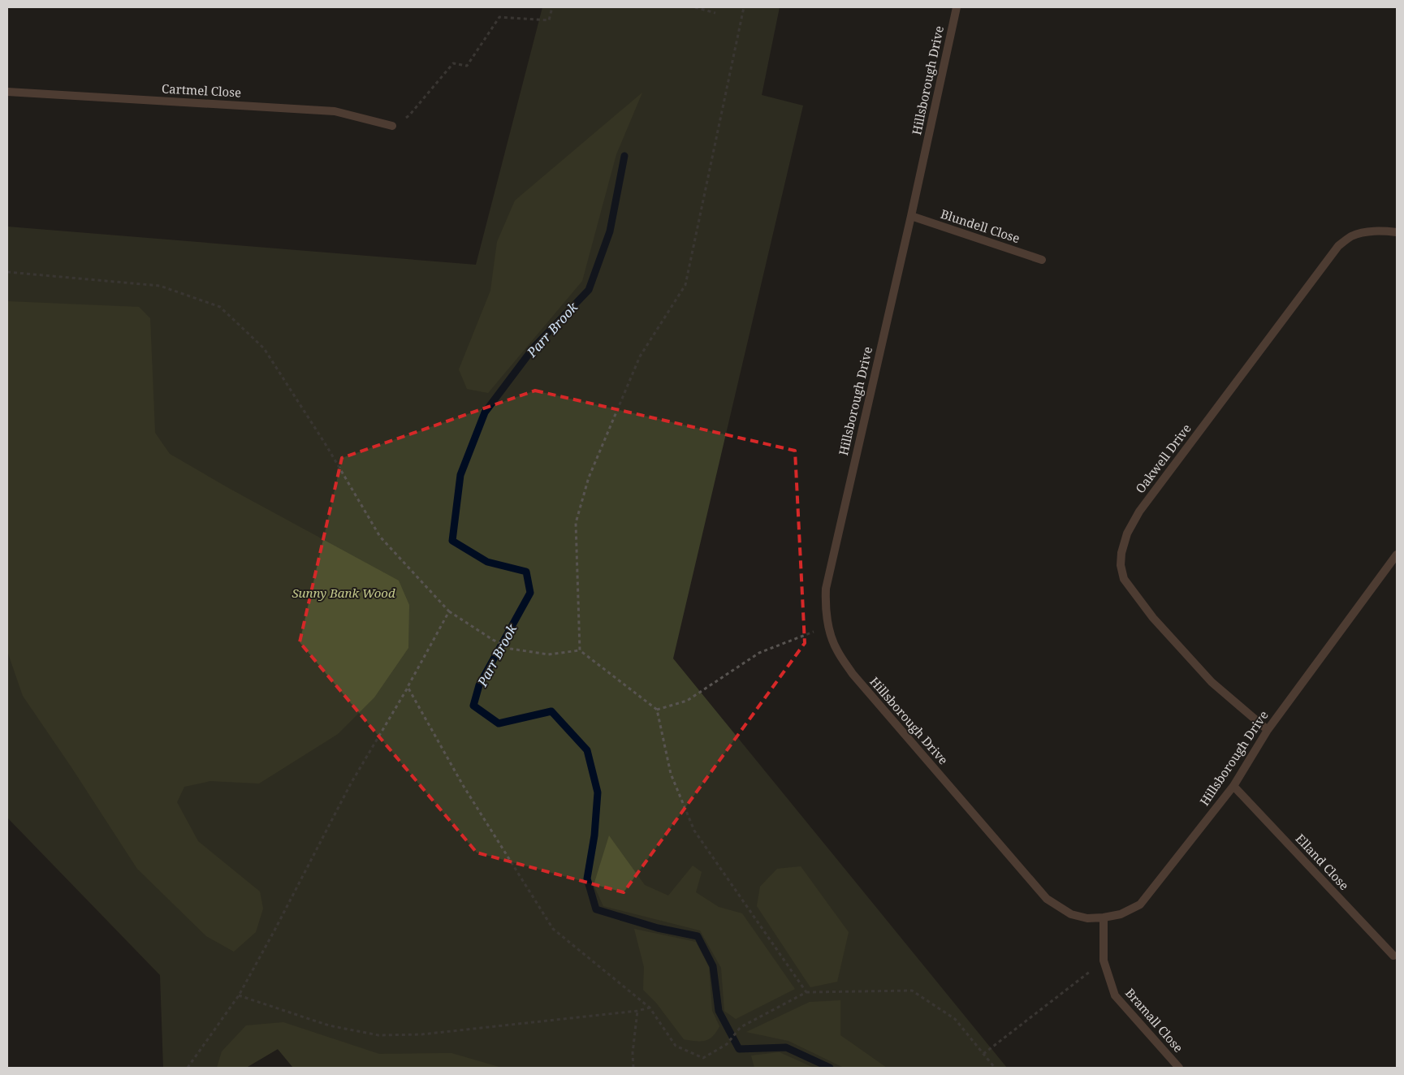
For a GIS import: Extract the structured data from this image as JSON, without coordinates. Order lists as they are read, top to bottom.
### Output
{
  "streets": {
    "street": [
      "Hillsborough Drive",
      "Cartmel Close",
      "Blundell Close",
      "Oakwell Drive",
      "Elland Close",
      "Bramall Close"
    ]
  },
  "crossings": [
    ["Hillsborough Drive", "Blundell Close"],
    ["Hillsborough Drive", "Oakwell Drive"],
    ["Hillsborough Drive", "Elland Close"],
    ["Hillsborough Drive", "Bramall Close"]
  ],
  "water": ["Parr Brook"],
  "parks": ["Sunny Bank Wood"]
}
